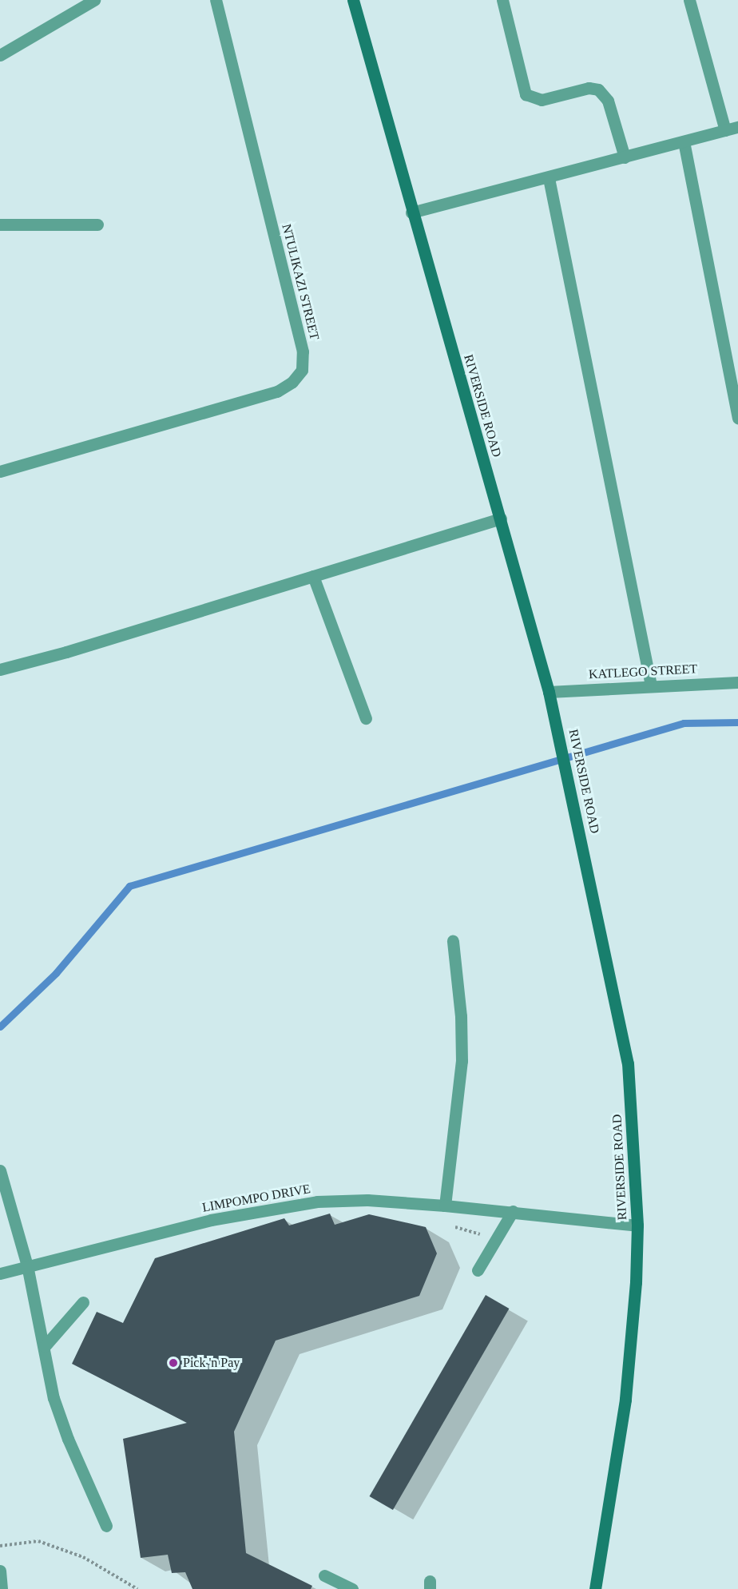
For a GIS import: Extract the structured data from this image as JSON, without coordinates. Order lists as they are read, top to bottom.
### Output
{
  "streets": {
    "street": [
      "NTULIKAZI STREET",
      "RIVERSIDE ROAD",
      "KATLEGO STREET",
      "LIMPOMPO DRIVE"
    ]
  },
  "crossings": [
    ["RIVERSIDE ROAD", "KATLEGO STREET"],
    ["RIVERSIDE ROAD", "LIMPOMPO DRIVE"]
  ],
  "places": ["Pick 'n Pay"]
}
